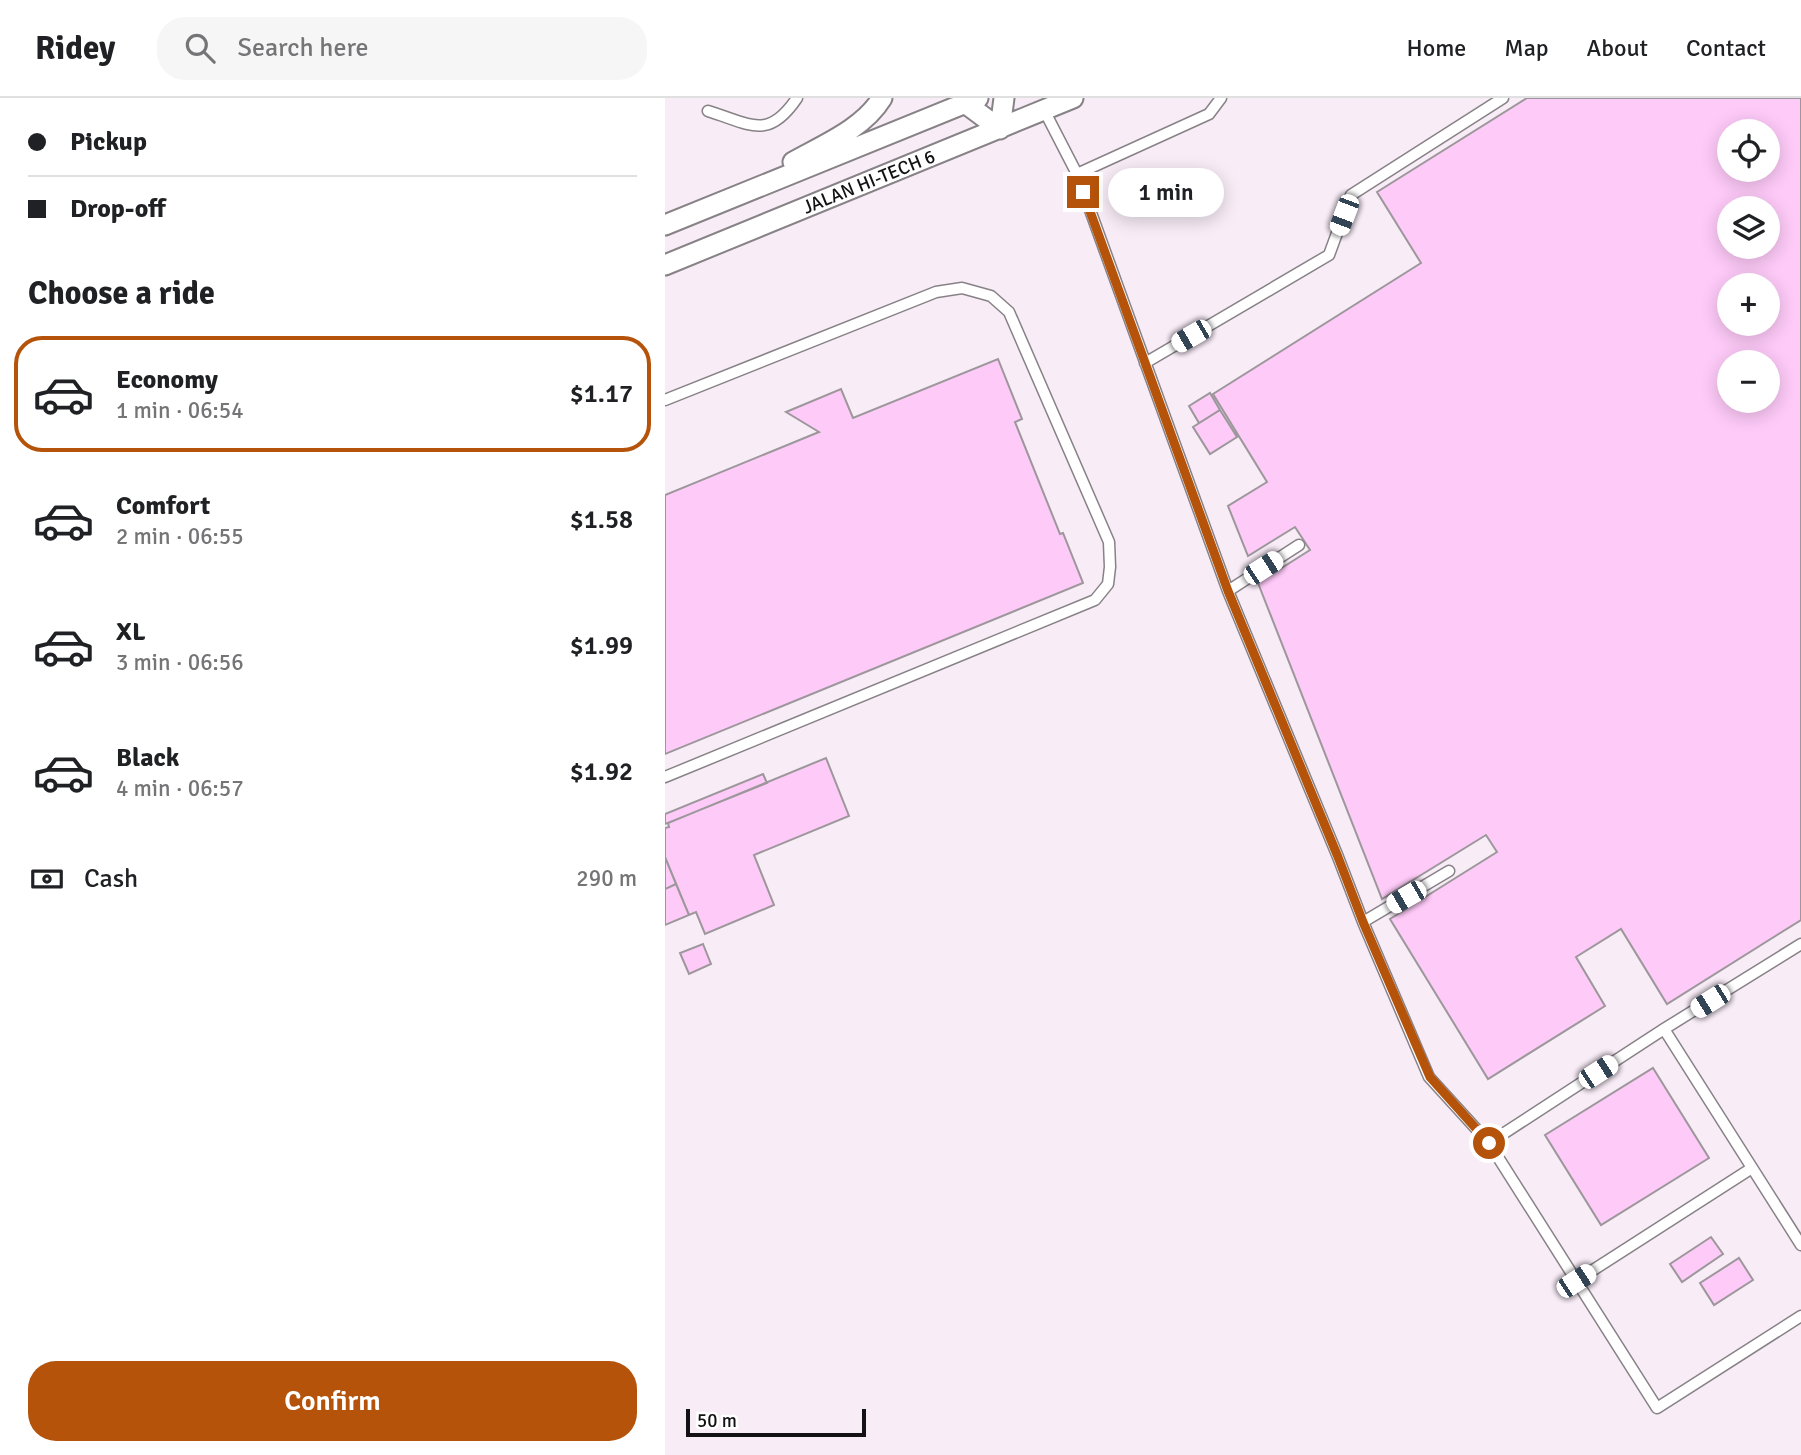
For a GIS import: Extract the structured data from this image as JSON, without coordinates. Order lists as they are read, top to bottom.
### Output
{
  "streets": {
    "street": ["JALAN HI-TECH 6"]
  },
  "scale_bar": "50 m",
  "page": {
    "header": "Ridey",
    "search": "Search here",
    "nav": [
      "Home",
      "Map",
      "About",
      "Contact"
    ],
    "banner": ["Pickup", "Drop-off"],
    "map_buttons": ["+", "−"],
    "bubble": "1 min",
    "heading": "Choose a ride",
    "list": [
      {
        "name": "Economy",
        "note": "1 min · 06:54",
        "value": "$1.17"
      },
      {
        "name": "Comfort",
        "note": "2 min · 06:55",
        "value": "$1.58"
      },
      {
        "name": "XL",
        "note": "3 min · 06:56",
        "value": "$1.99"
      },
      {
        "name": "Black",
        "note": "4 min · 06:57",
        "value": "$1.92"
      }
    ],
    "pay": ["Cash", "290 m"],
    "buttons": "Confirm",
    "scale": "50 m"
  }
}
